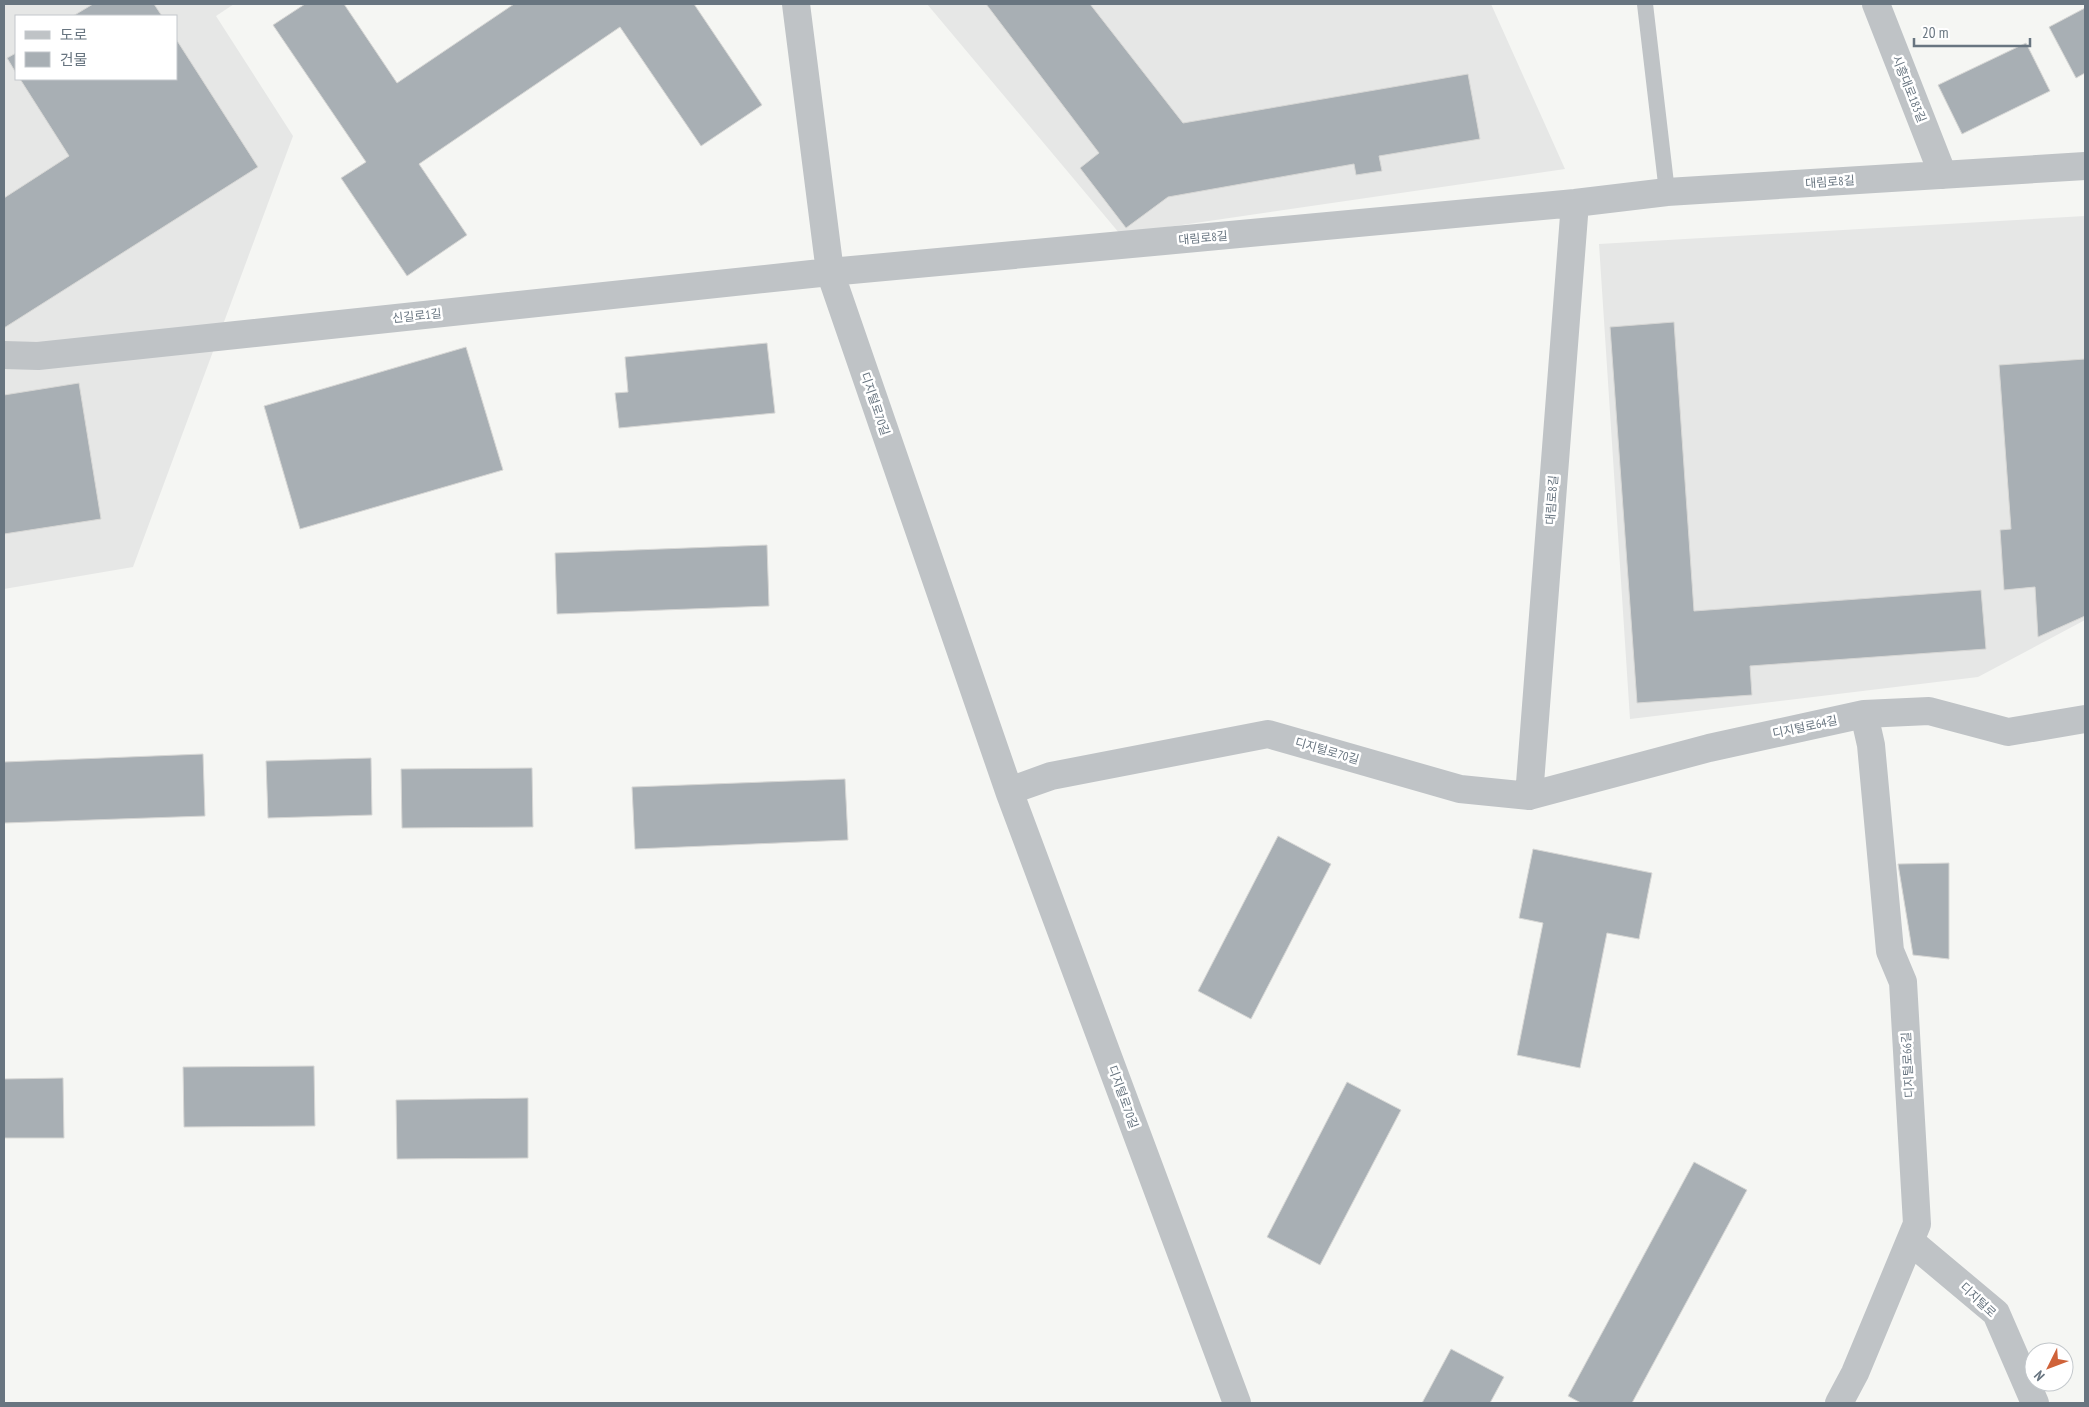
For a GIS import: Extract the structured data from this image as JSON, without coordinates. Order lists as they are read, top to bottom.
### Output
{
  "streets": {
    "street": [
      "시흥대로183길",
      "대림로8길",
      "신길로1길",
      "디지털로70길",
      "디지털로64길",
      "디지털로66길",
      "디지털로"
    ]
  },
  "crossings": [
    ["시흥대로183길", "대림로8길"],
    ["대림로8길", "신길로1길"],
    ["대림로8길", "디지털로70길"],
    ["대림로8길", "디지털로64길"],
    ["신길로1길", "디지털로70길"],
    ["디지털로70길", "디지털로64길"],
    ["디지털로64길", "디지털로66길"],
    ["디지털로66길", "디지털로"]
  ],
  "legend": ["도로", "건물"],
  "scale_bar": "20 m",
  "north": "bottom left"
}
